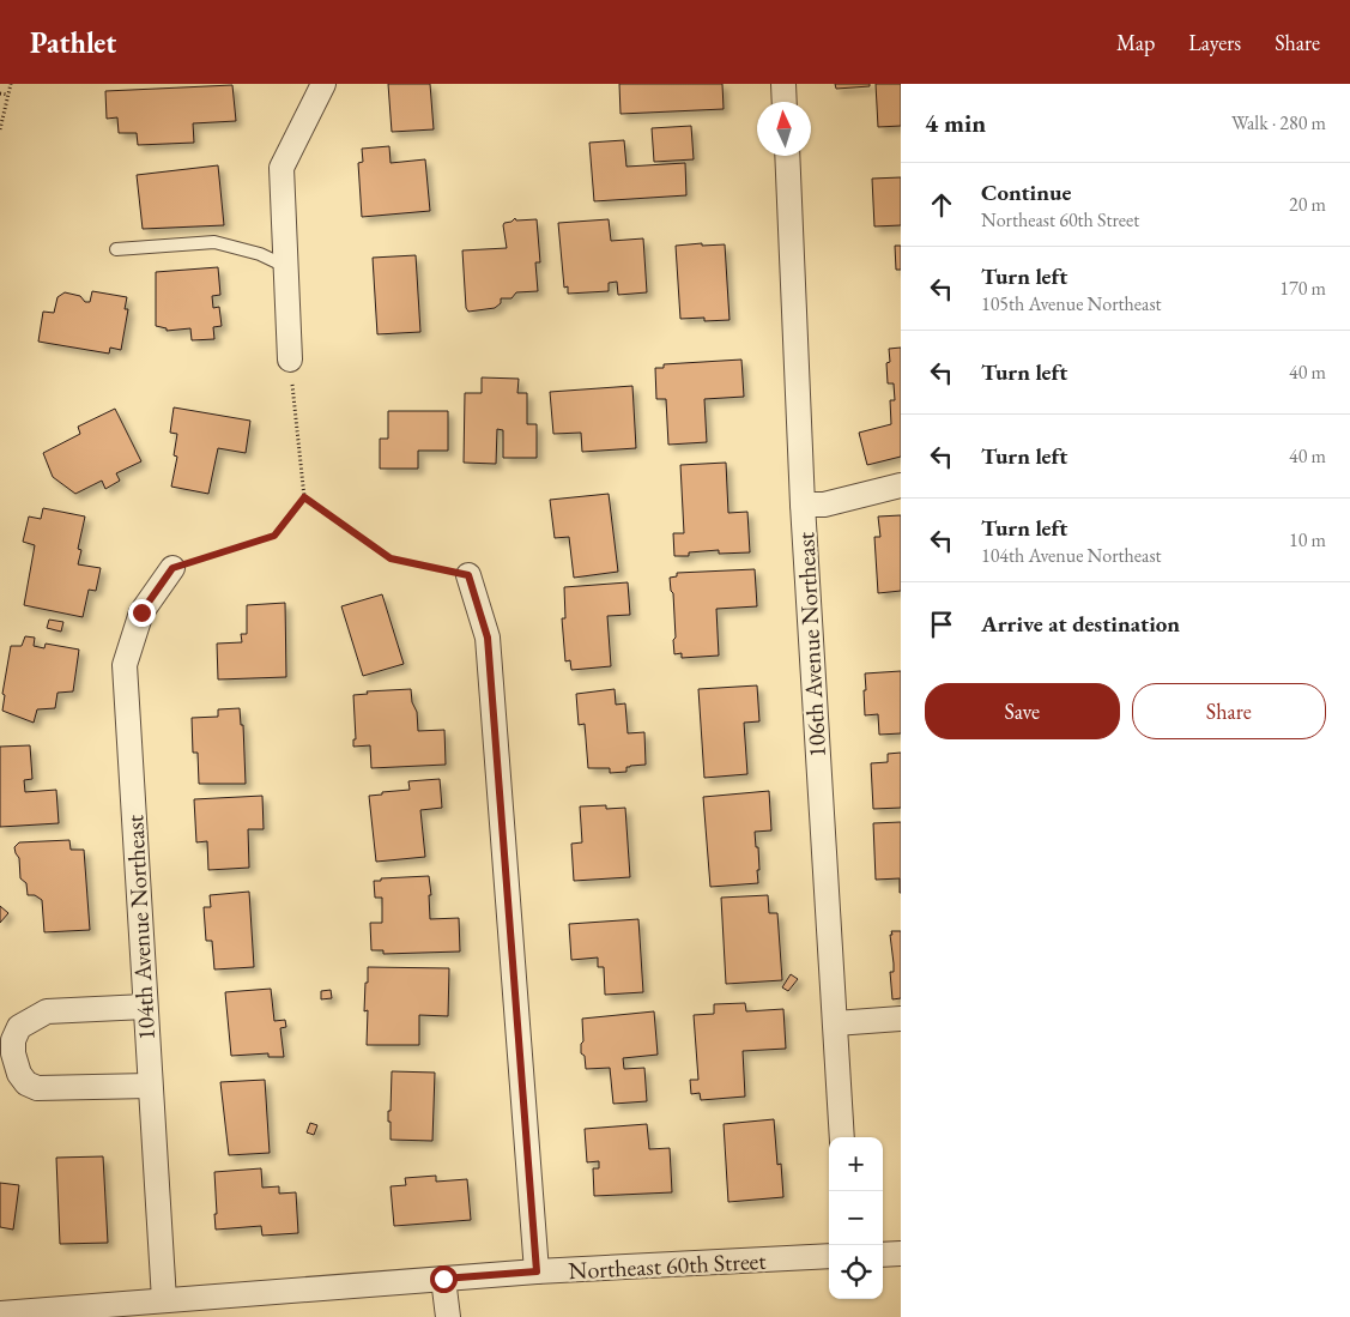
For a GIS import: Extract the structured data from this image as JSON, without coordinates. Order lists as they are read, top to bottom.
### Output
{
  "streets": {
    "street": ["106th Avenue Northeast", "104th Avenue Northeast", "Northeast 60th Street"]
  },
  "crossings": [
    ["104th Avenue Northeast", "Northeast 60th Street"]
  ],
  "north": "top",
  "page": {
    "header": "Pathlet",
    "nav": ["Map", "Layers", "Share"],
    "heading": ["4 min", "Walk · 280 m"],
    "list": [
      ["Continue", "Northeast 60th Street", "20 m"],
      ["Turn left", "105th Avenue Northeast", "170 m"],
      ["Turn left", "40 m"],
      ["Turn left", "40 m"],
      ["Turn left", "104th Avenue Northeast", "10 m"],
      "Arrive at destination"
    ],
    "buttons": ["Save", "Share"],
    "map_buttons": ["+", "−"]
  }
}
